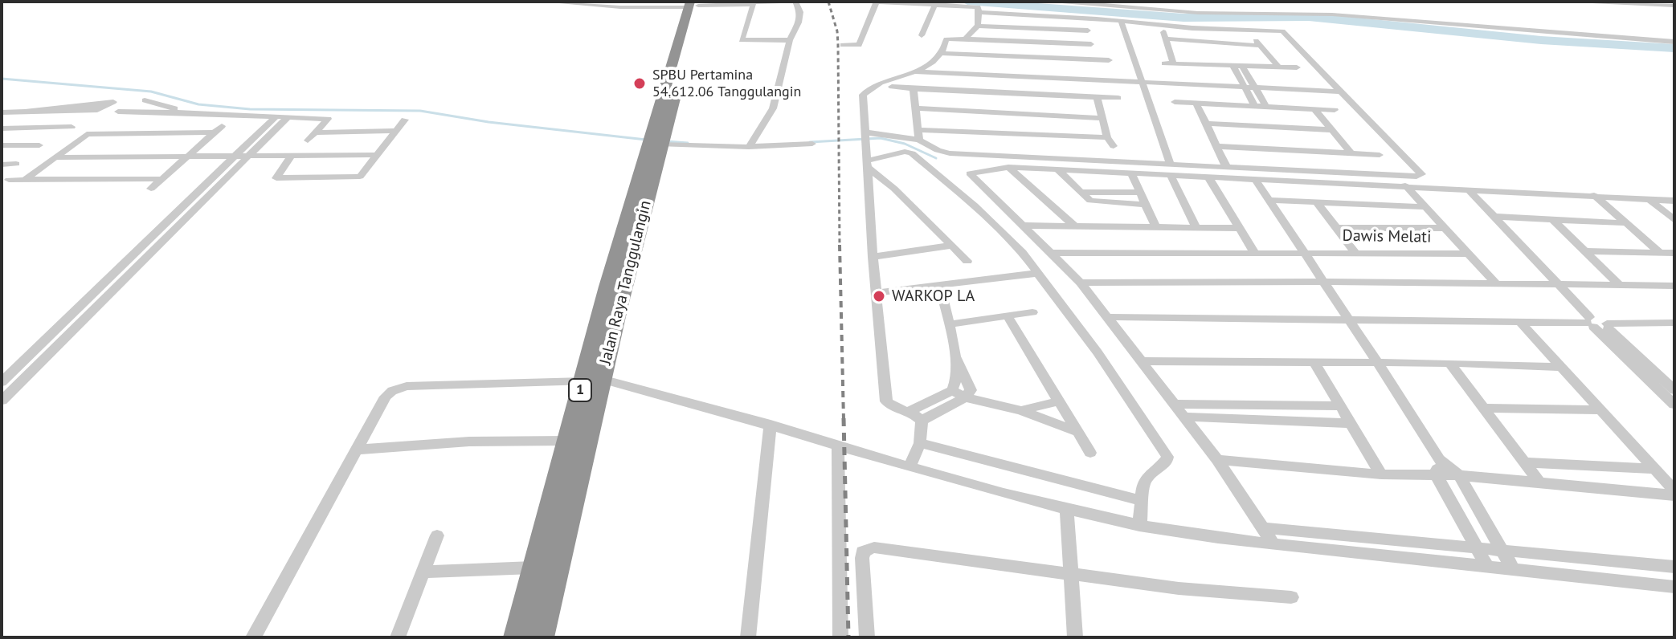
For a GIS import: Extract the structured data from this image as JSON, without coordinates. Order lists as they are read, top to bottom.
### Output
{
  "streets": {
    "highway": ["Jalan Raya Tanggulangin", "1"],
    "street": ["Dawis Melati"]
  },
  "crossings": [
    ["Jalan Raya Tanggulangin", "1"]
  ],
  "places": ["SPBU Pertamina 54.612.06 Tanggulangin", "WARKOP LA"]
}
